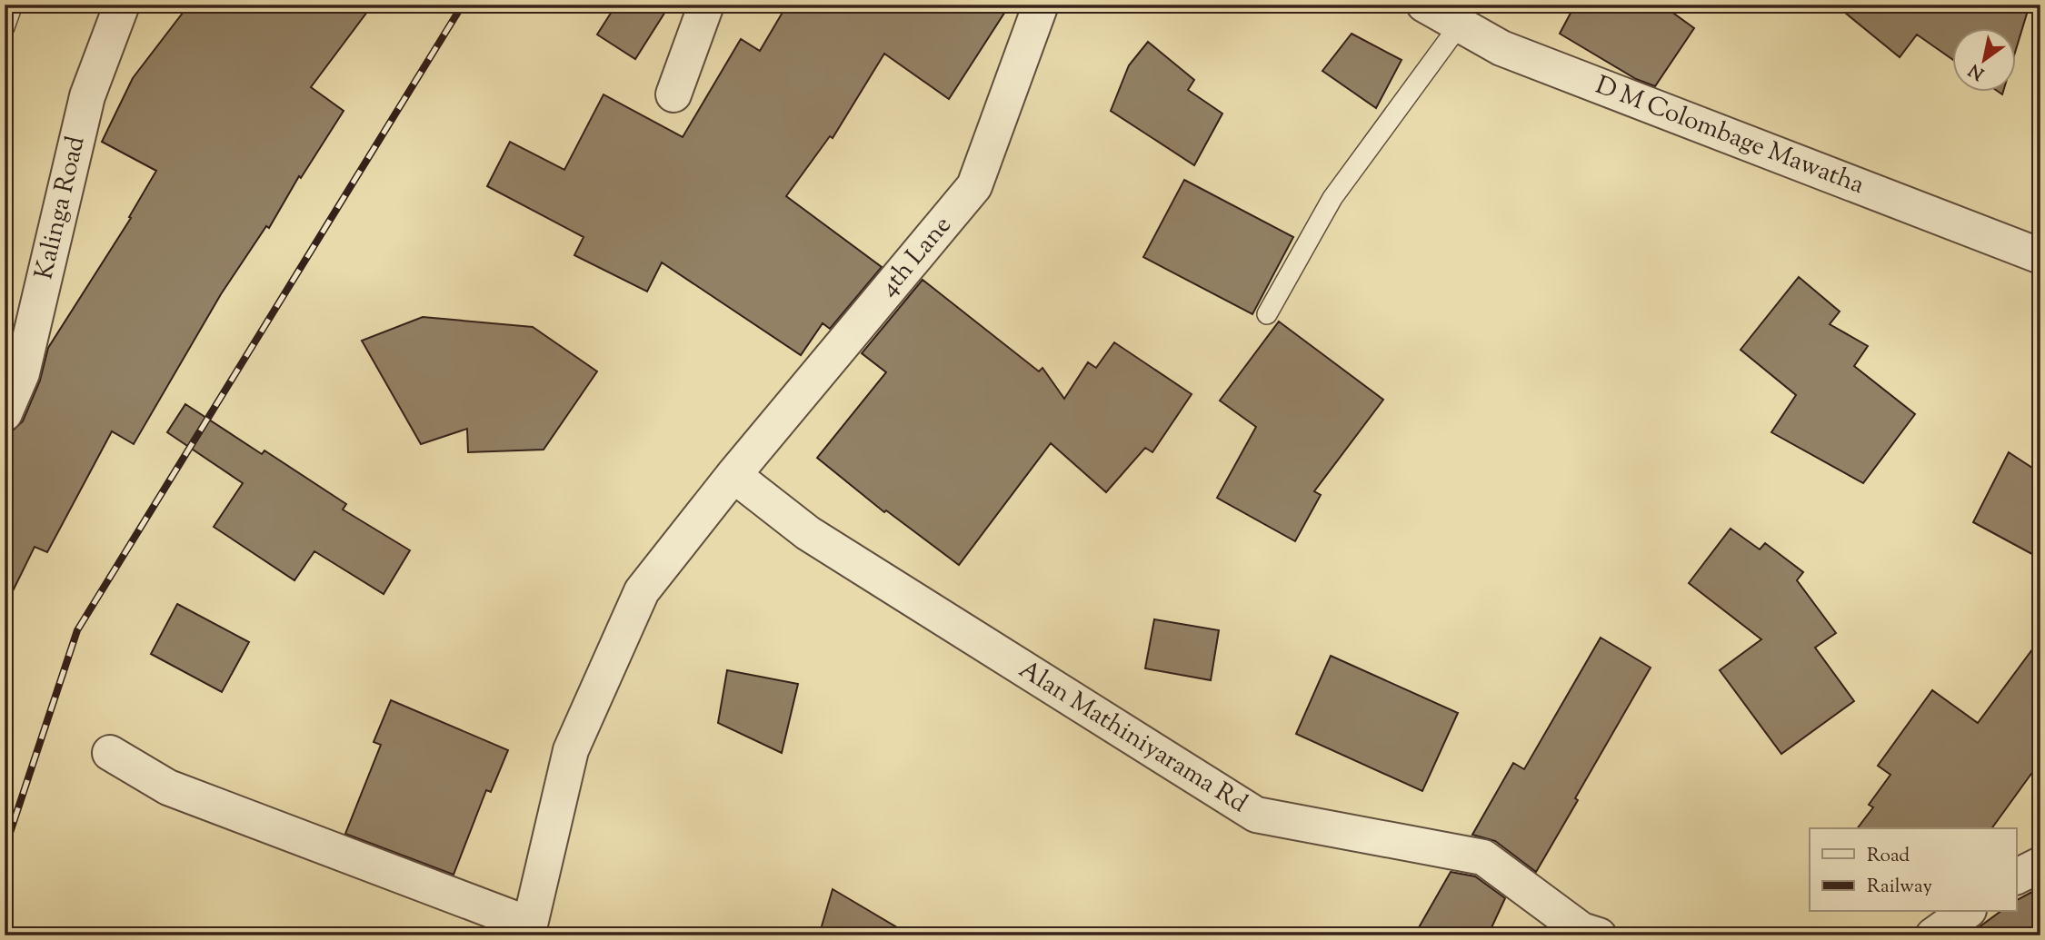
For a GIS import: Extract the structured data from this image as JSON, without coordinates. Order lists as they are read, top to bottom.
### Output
{
  "streets": {
    "street": [
      "D M Colombage Mawatha",
      "Kalinga Road",
      "4th Lane",
      "Alan Mathiniyarama Rd"
    ]
  },
  "crossings": [
    ["4th Lane", "Alan Mathiniyarama Rd"]
  ],
  "legend": ["Road", "Railway"],
  "north": "bottom left"
}
